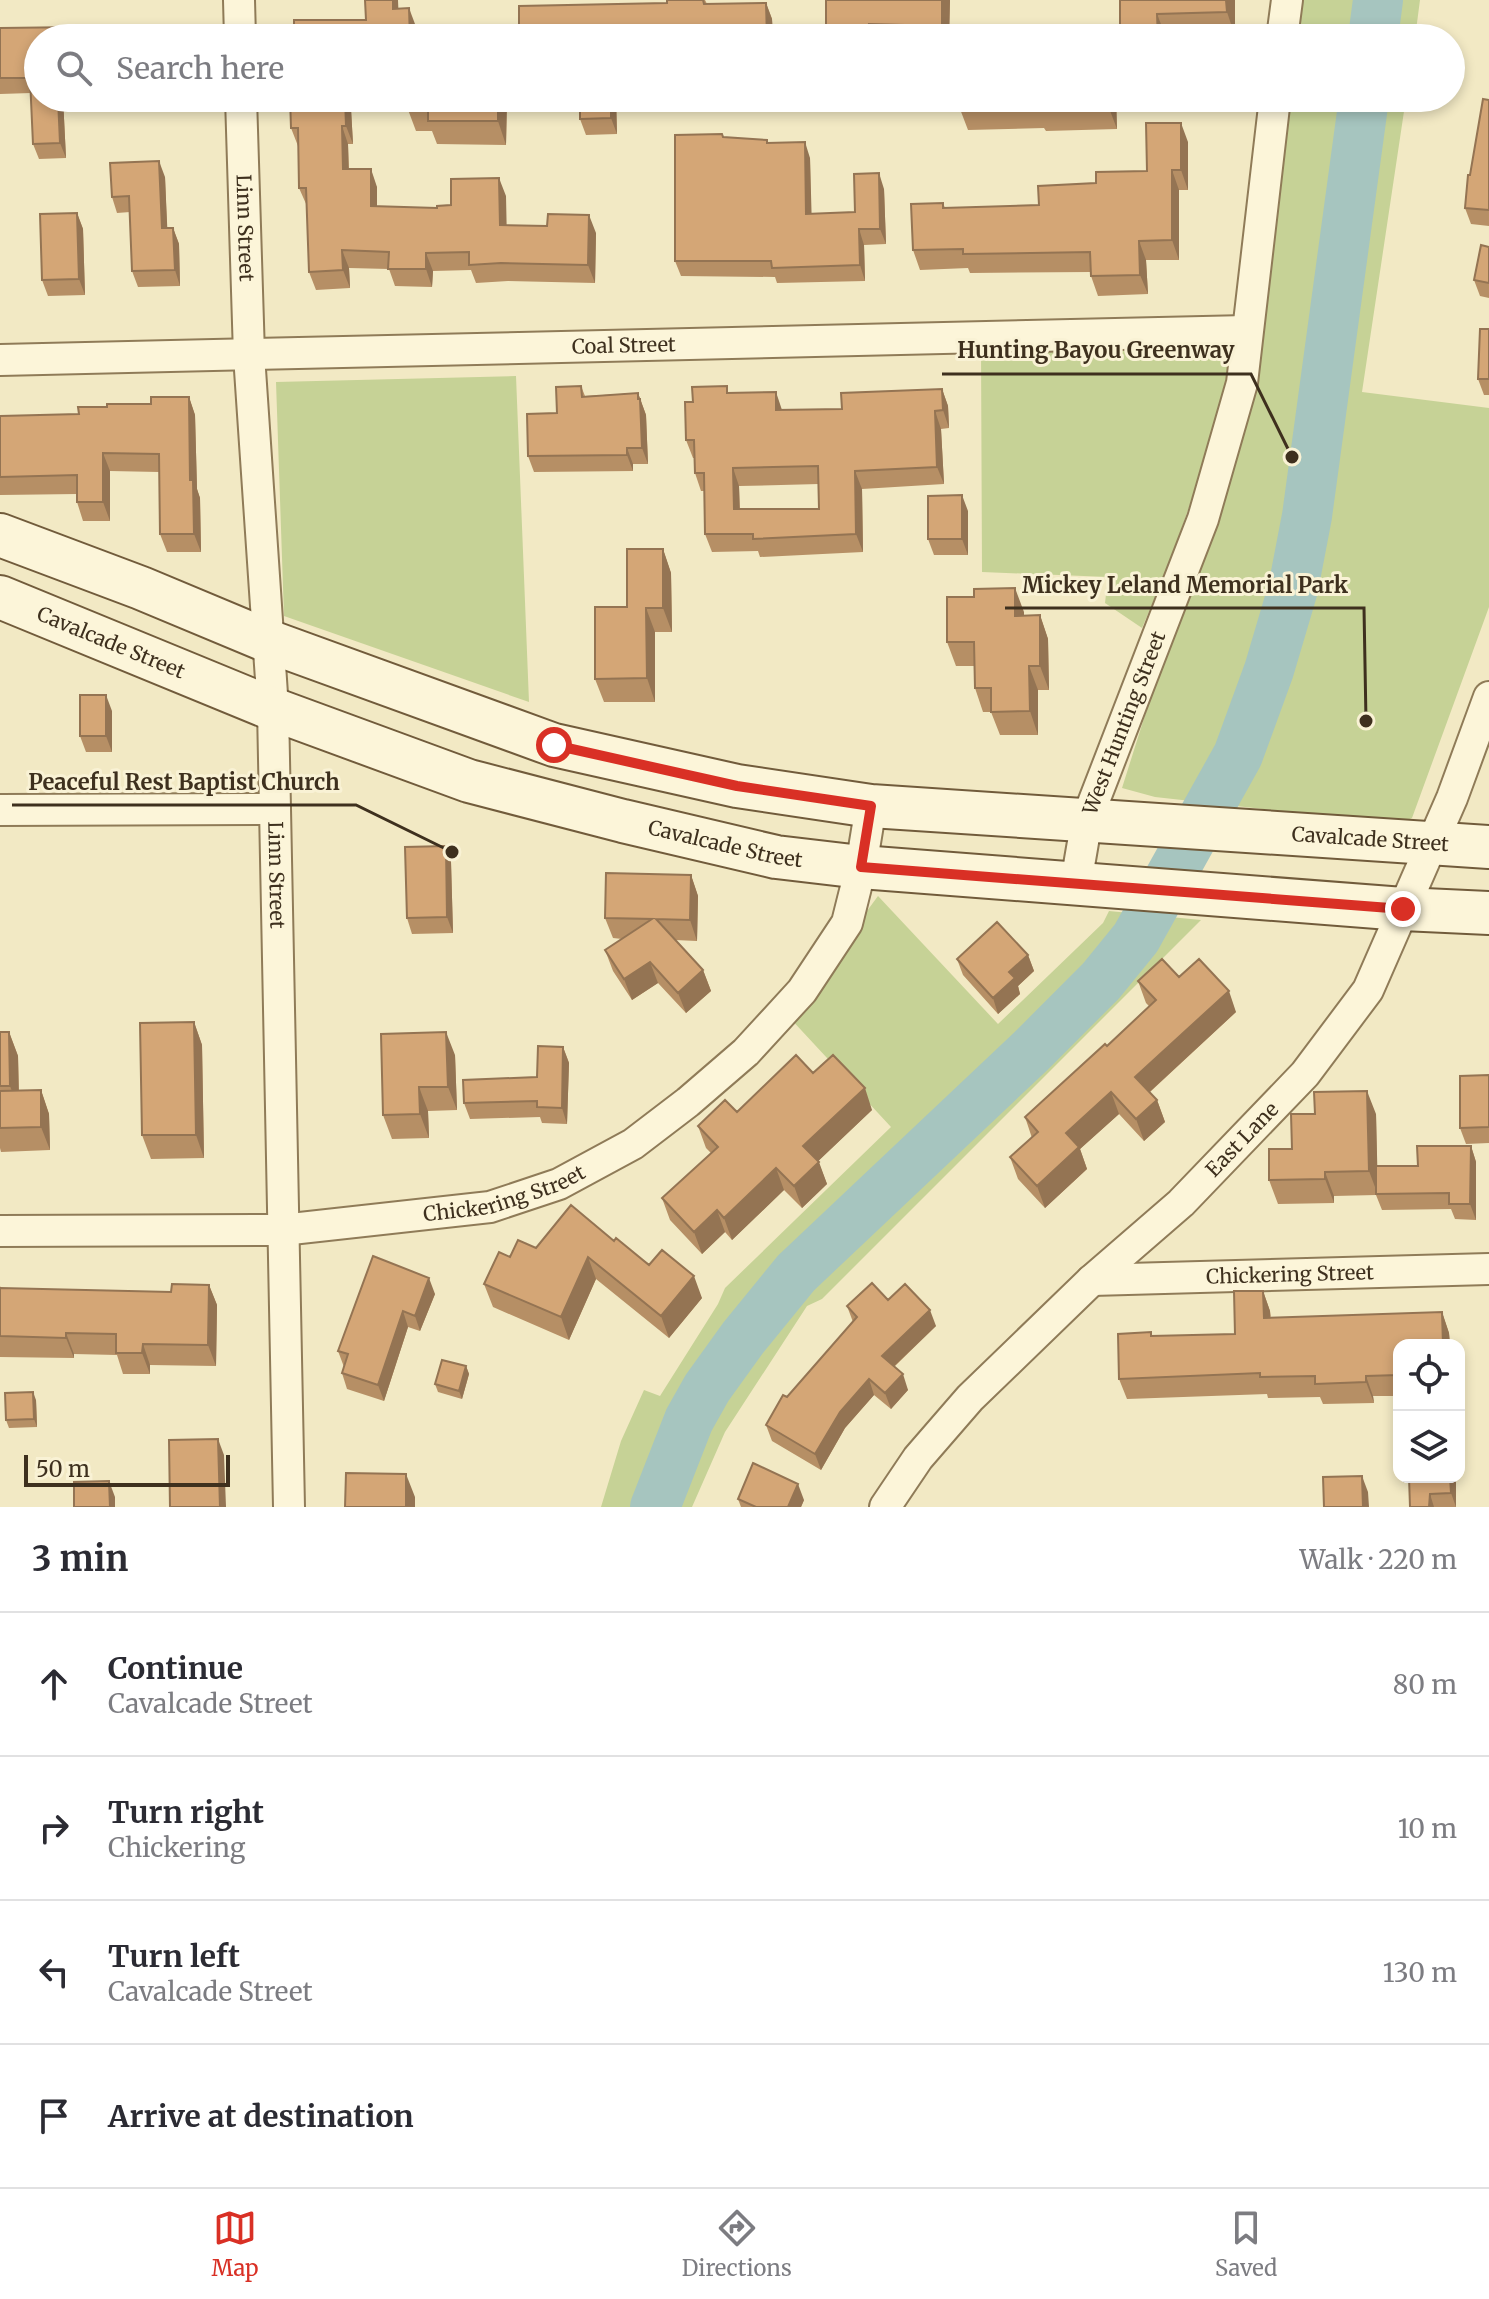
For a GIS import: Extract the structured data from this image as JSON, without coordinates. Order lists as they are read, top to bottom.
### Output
{
  "streets": {
    "main road": ["Cavalcade Street"],
    "street": [
      "Linn Street",
      "Coal Street",
      "West Hunting Street",
      "East Lane",
      "Chickering Street"
    ]
  },
  "crossings": [
    ["Linn Street", "Coal Street"],
    ["Linn Street", "Cavalcade Street"],
    ["Linn Street", "Chickering Street"],
    ["Coal Street", "West Hunting Street"],
    ["Cavalcade Street", "West Hunting Street"],
    ["Cavalcade Street", "East Lane"],
    ["Cavalcade Street", "Chickering Street"],
    ["East Lane", "Chickering Street"]
  ],
  "places": ["Hunting Bayou Greenway", "Mickey Leland Memorial Park", "Peaceful Rest Baptist Church"],
  "scale_bar": "50 m",
  "page": {
    "search": "Search here",
    "scale": "50 m",
    "heading": ["3 min", "Walk · 220 m"],
    "list": [
      ["Continue", "Cavalcade Street", "80 m"],
      ["Turn right", "Chickering", "10 m"],
      ["Turn left", "Cavalcade Street", "130 m"],
      "Arrive at destination"
    ],
    "nav": ["Map", "Directions", "Saved"]
  }
}
